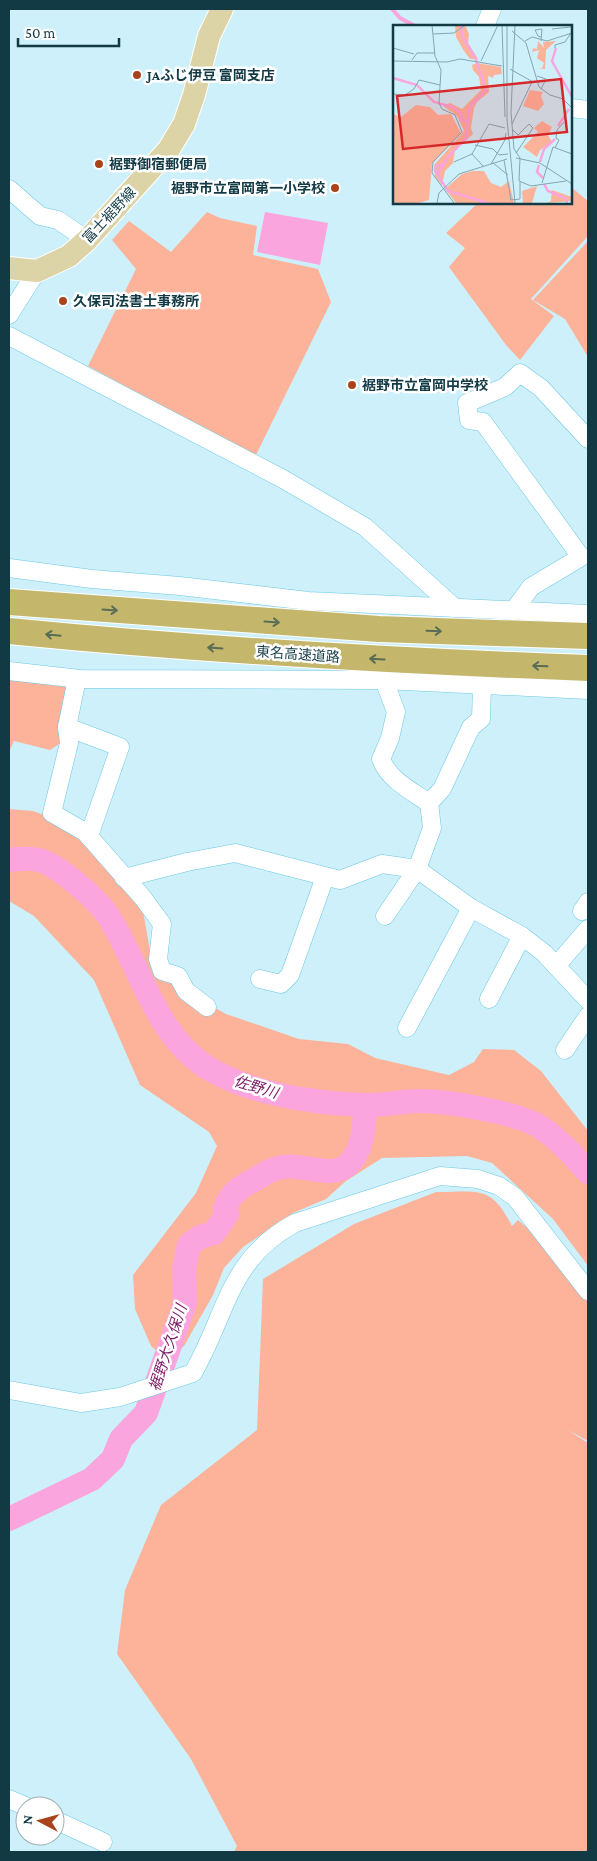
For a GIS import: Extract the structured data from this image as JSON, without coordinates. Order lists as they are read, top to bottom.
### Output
{
  "streets": {
    "highway": ["東名高速道路"],
    "main road": ["富士裾野線"]
  },
  "water": ["佐野川", "裾野大久保川"],
  "places": [
    "JAふじ伊豆 富岡支店",
    "裾野御宿郵便局",
    "裾野市立富岡第一小学校",
    "久保司法書士事務所",
    "裾野市立富岡中学校"
  ],
  "scale_bar": "50 m",
  "north": "left"
}
